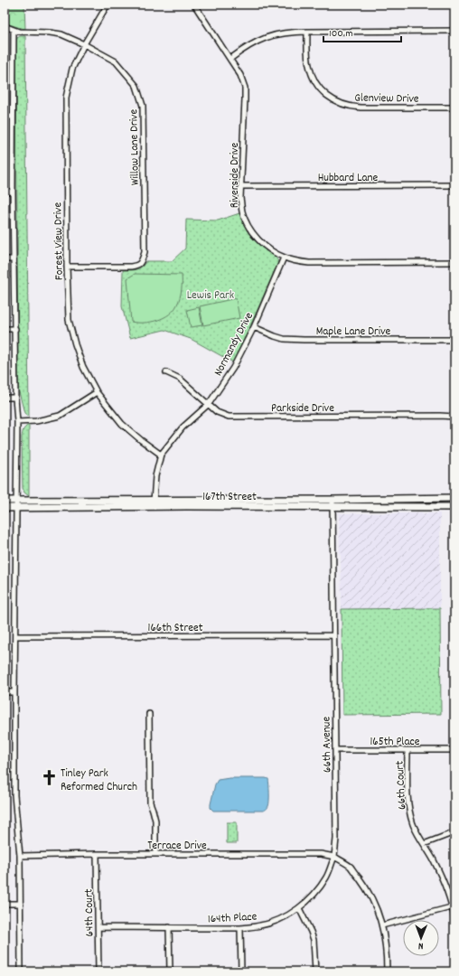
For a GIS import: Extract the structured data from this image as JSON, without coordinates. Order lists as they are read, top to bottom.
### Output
{
  "streets": {
    "main road": ["167th Street"],
    "street": [
      "Glenview Drive",
      "Willow Lane Drive",
      "Riverside Drive",
      "Hubbard Lane",
      "Forest View Drive",
      "Maple Lane Drive",
      "Normandy Drive",
      "Parkside Drive",
      "166th Street",
      "165th Place",
      "66th Avenue",
      "66th Court",
      "Terrace Drive",
      "64th Court",
      "164th Place"
    ]
  },
  "crossings": [
    ["Willow Lane Drive", "Forest View Drive"],
    ["Riverside Drive", "Hubbard Lane"],
    ["Riverside Drive", "Normandy Drive"],
    ["Forest View Drive", "Normandy Drive"],
    ["Maple Lane Drive", "Normandy Drive"],
    ["Normandy Drive", "Parkside Drive"],
    ["Normandy Drive", "167th Street"],
    ["167th Street", "66th Avenue"],
    ["166th Street", "66th Avenue"],
    ["165th Place", "66th Avenue"],
    ["165th Place", "66th Court"],
    ["66th Avenue", "Terrace Drive"],
    ["66th Avenue", "164th Place"],
    ["Terrace Drive", "64th Court"],
    ["Terrace Drive", "164th Place"],
    ["64th Court", "164th Place"]
  ],
  "parks": ["Lewis Park"],
  "places": {
    "church": ["Tinley Park Reformed Church"]
  },
  "scale_bar": "100 m",
  "north": "bottom"
}
